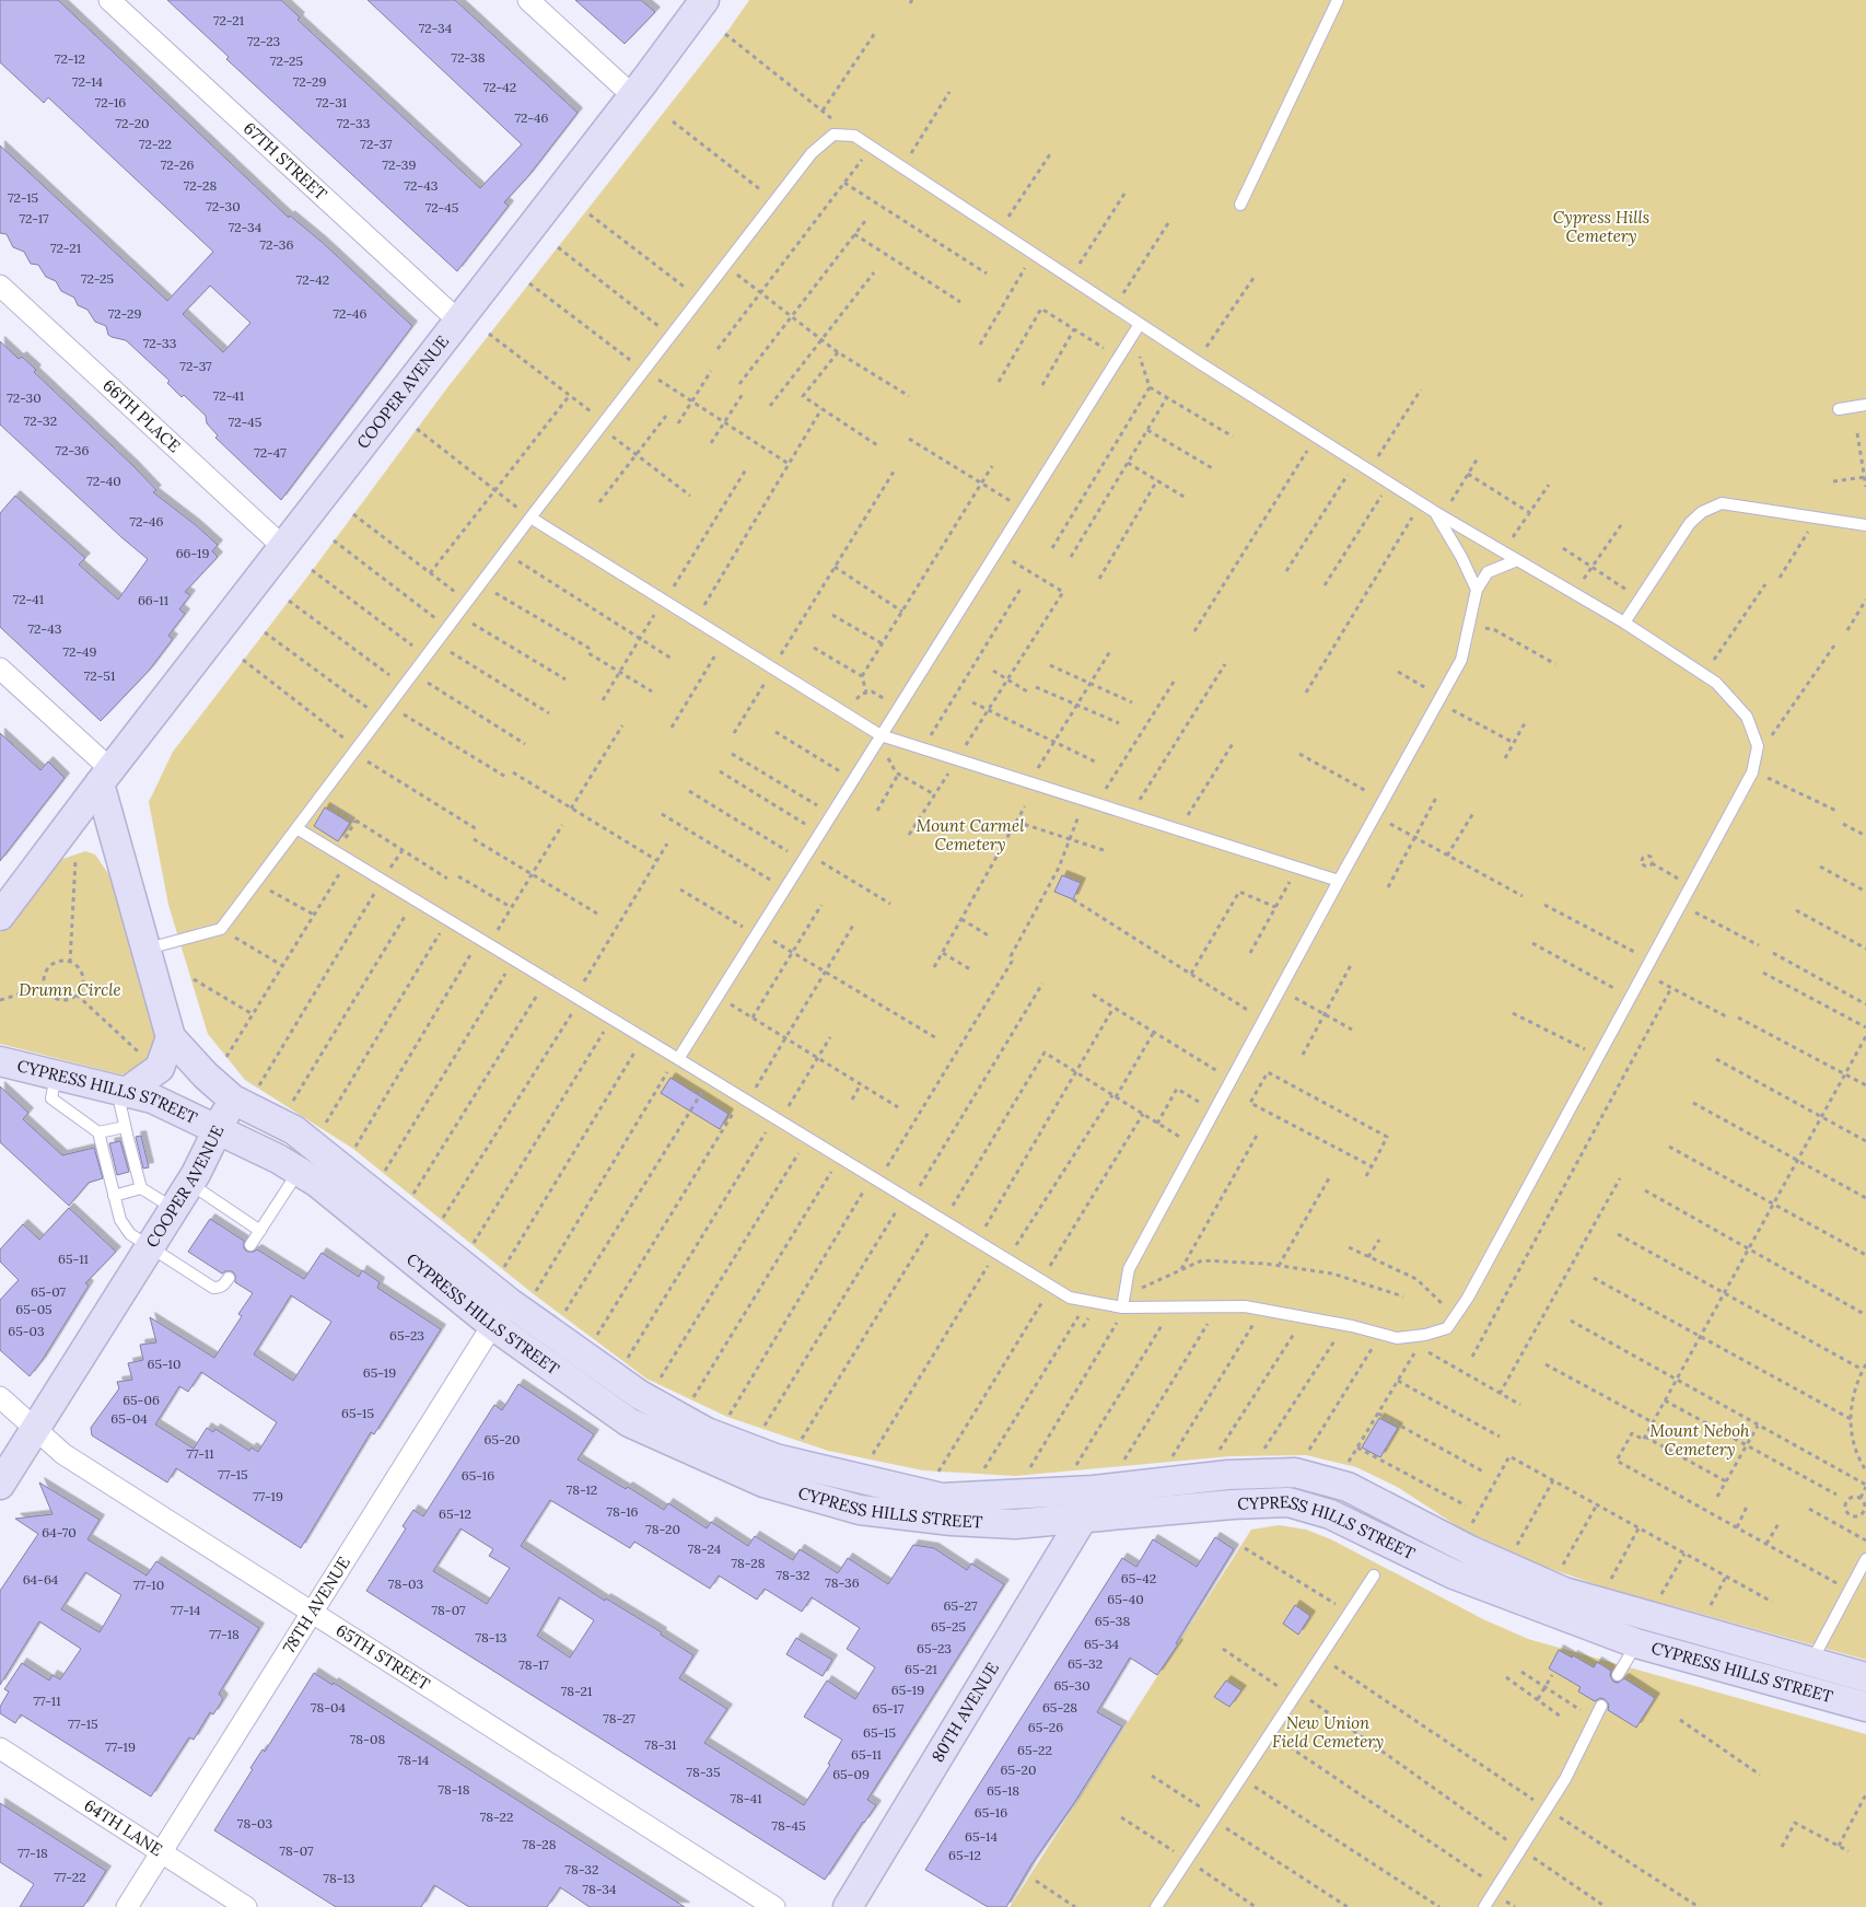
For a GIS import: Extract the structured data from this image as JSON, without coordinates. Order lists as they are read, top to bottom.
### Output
{
  "streets": {
    "street": [
      "67TH STREET",
      "COOPER AVENUE",
      "66TH PLACE",
      "CYPRESS HILLS STREET",
      "78TH AVENUE",
      "65TH STREET",
      "80TH AVENUE",
      "64TH LANE"
    ]
  },
  "crossings": [
    ["67TH STREET", "COOPER AVENUE"],
    ["COOPER AVENUE", "66TH PLACE"],
    ["COOPER AVENUE", "CYPRESS HILLS STREET"],
    ["COOPER AVENUE", "65TH STREET"],
    ["CYPRESS HILLS STREET", "78TH AVENUE"],
    ["CYPRESS HILLS STREET", "80TH AVENUE"],
    ["78TH AVENUE", "65TH STREET"],
    ["78TH AVENUE", "64TH LANE"]
  ],
  "parks": [
    "Cypress Hills Cemetery",
    "Mount Carmel Cemetery",
    "Drumn Circle",
    "Mount Neboh Cemetery",
    "New Union Field Cemetery"
  ],
  "house_numbers": [
    "72-21",
    "72-34",
    "72-23",
    "72-38",
    "72-12",
    "72-25",
    "72-14",
    "72-29",
    "72-42",
    "72-16",
    "72-31",
    "72-46",
    "72-20",
    "72-33",
    "72-22",
    "72-37",
    "72-26",
    "72-39",
    "72-28",
    "72-43",
    "72-15",
    "72-30",
    "72-45",
    "72-17",
    "72-34",
    "72-36",
    "72-21",
    "72-25",
    "72-42",
    "72-29",
    "72-46",
    "72-33",
    "72-37",
    "72-41",
    "72-30",
    "72-32",
    "72-45",
    "72-36",
    "72-47",
    "72-40",
    "72-46",
    "66-19",
    "72-41",
    "66-11",
    "72-43",
    "72-49",
    "72-51",
    "65-11",
    "65-07",
    "65-05",
    "65-03",
    "65-23",
    "65-10",
    "65-19",
    "65-06",
    "65-15",
    "65-04",
    "65-20",
    "77-11",
    "77-15",
    "65-16",
    "78-12",
    "77-19",
    "78-16",
    "65-12",
    "78-20",
    "64-70",
    "78-24",
    "78-28",
    "78-32",
    "65-42",
    "64-64",
    "78-36",
    "78-03",
    "77-10",
    "65-40",
    "65-27",
    "77-14",
    "78-07",
    "65-38",
    "65-25",
    "77-18",
    "78-13",
    "65-34",
    "65-23",
    "65-32",
    "78-17",
    "65-21",
    "65-30",
    "65-19",
    "78-21",
    "77-11",
    "78-04",
    "65-28",
    "65-17",
    "78-27",
    "77-15",
    "65-26",
    "65-15",
    "78-08",
    "78-31",
    "77-19",
    "65-22",
    "65-11",
    "78-14",
    "65-20",
    "78-35",
    "65-09",
    "78-18",
    "65-18",
    "78-41",
    "65-16",
    "78-22",
    "78-03",
    "78-45",
    "65-14",
    "78-28",
    "78-07",
    "77-18",
    "65-12",
    "78-32",
    "77-22",
    "78-13",
    "78-34"
  ]
}
